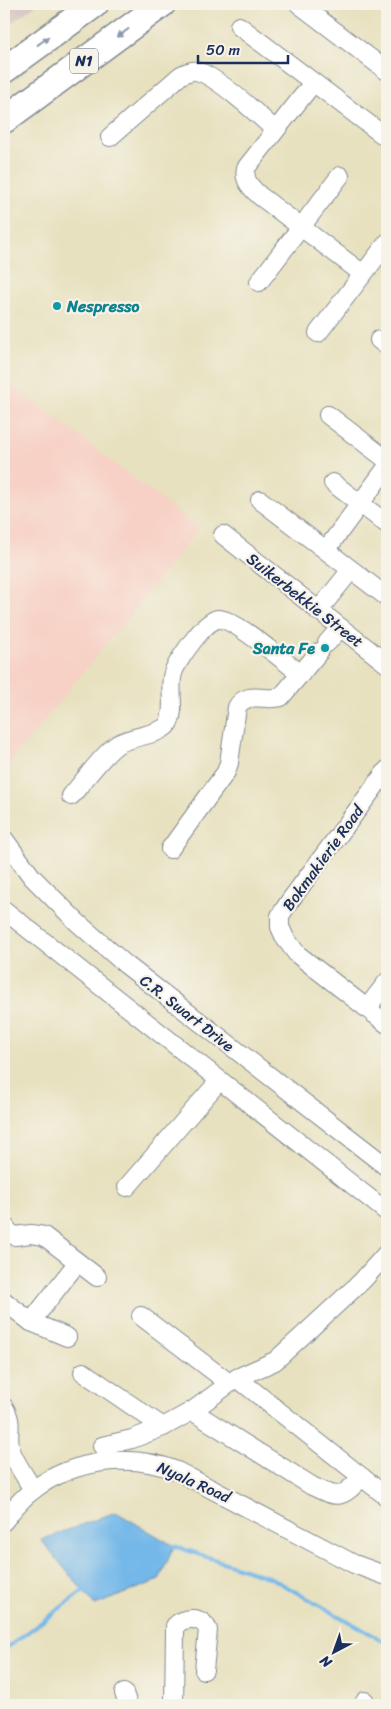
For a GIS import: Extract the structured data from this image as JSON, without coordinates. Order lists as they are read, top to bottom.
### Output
{
  "streets": {
    "highway": ["N1"],
    "street": [
      "Suikerbekkie Street",
      "Bokmakierie Road",
      "C.R. Swart Drive",
      "Nyala Road"
    ]
  },
  "places": ["Nespresso", "Santa Fe"],
  "scale_bar": "50 m",
  "north": "bottom left"
}
